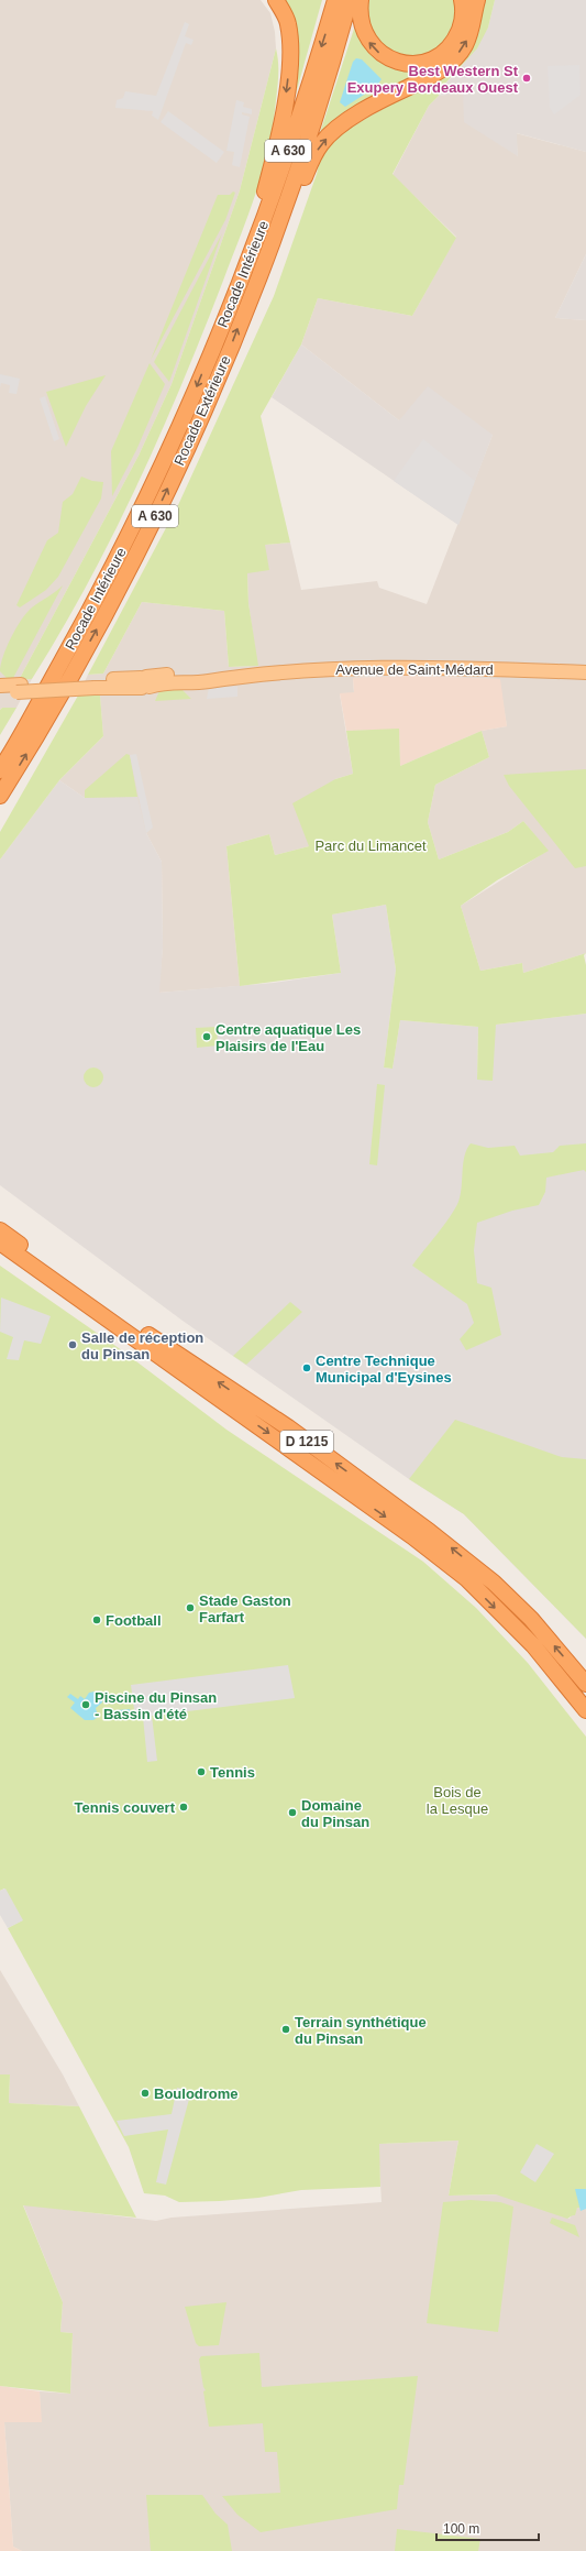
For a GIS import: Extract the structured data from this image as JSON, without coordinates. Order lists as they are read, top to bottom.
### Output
{
  "streets": {
    "highway": [
      "A 630",
      "Rocade Intérieure",
      "Rocade Extérieure",
      "D 1215"
    ],
    "main road": ["Avenue de Saint-Médard"]
  },
  "one_way": ["Rocade Extérieure"],
  "parks": ["Parc du Limancet", "Bois de la Lesque"],
  "places": [
    "Best Western St Exupery Bordeaux Ouest",
    "Centre aquatique Les Plaisirs de l'Eau",
    "Salle de réception du Pinsan",
    "Centre Technique Municipal d'Eysines",
    "Stade Gaston Farfart",
    "Football",
    "Piscine du Pinsan - Bassin d'été",
    "Tennis",
    "Tennis couvert",
    "Domaine du Pinsan",
    "Terrain synthétique du Pinsan",
    "Boulodrome"
  ],
  "scale_bar": "100 m"
}
